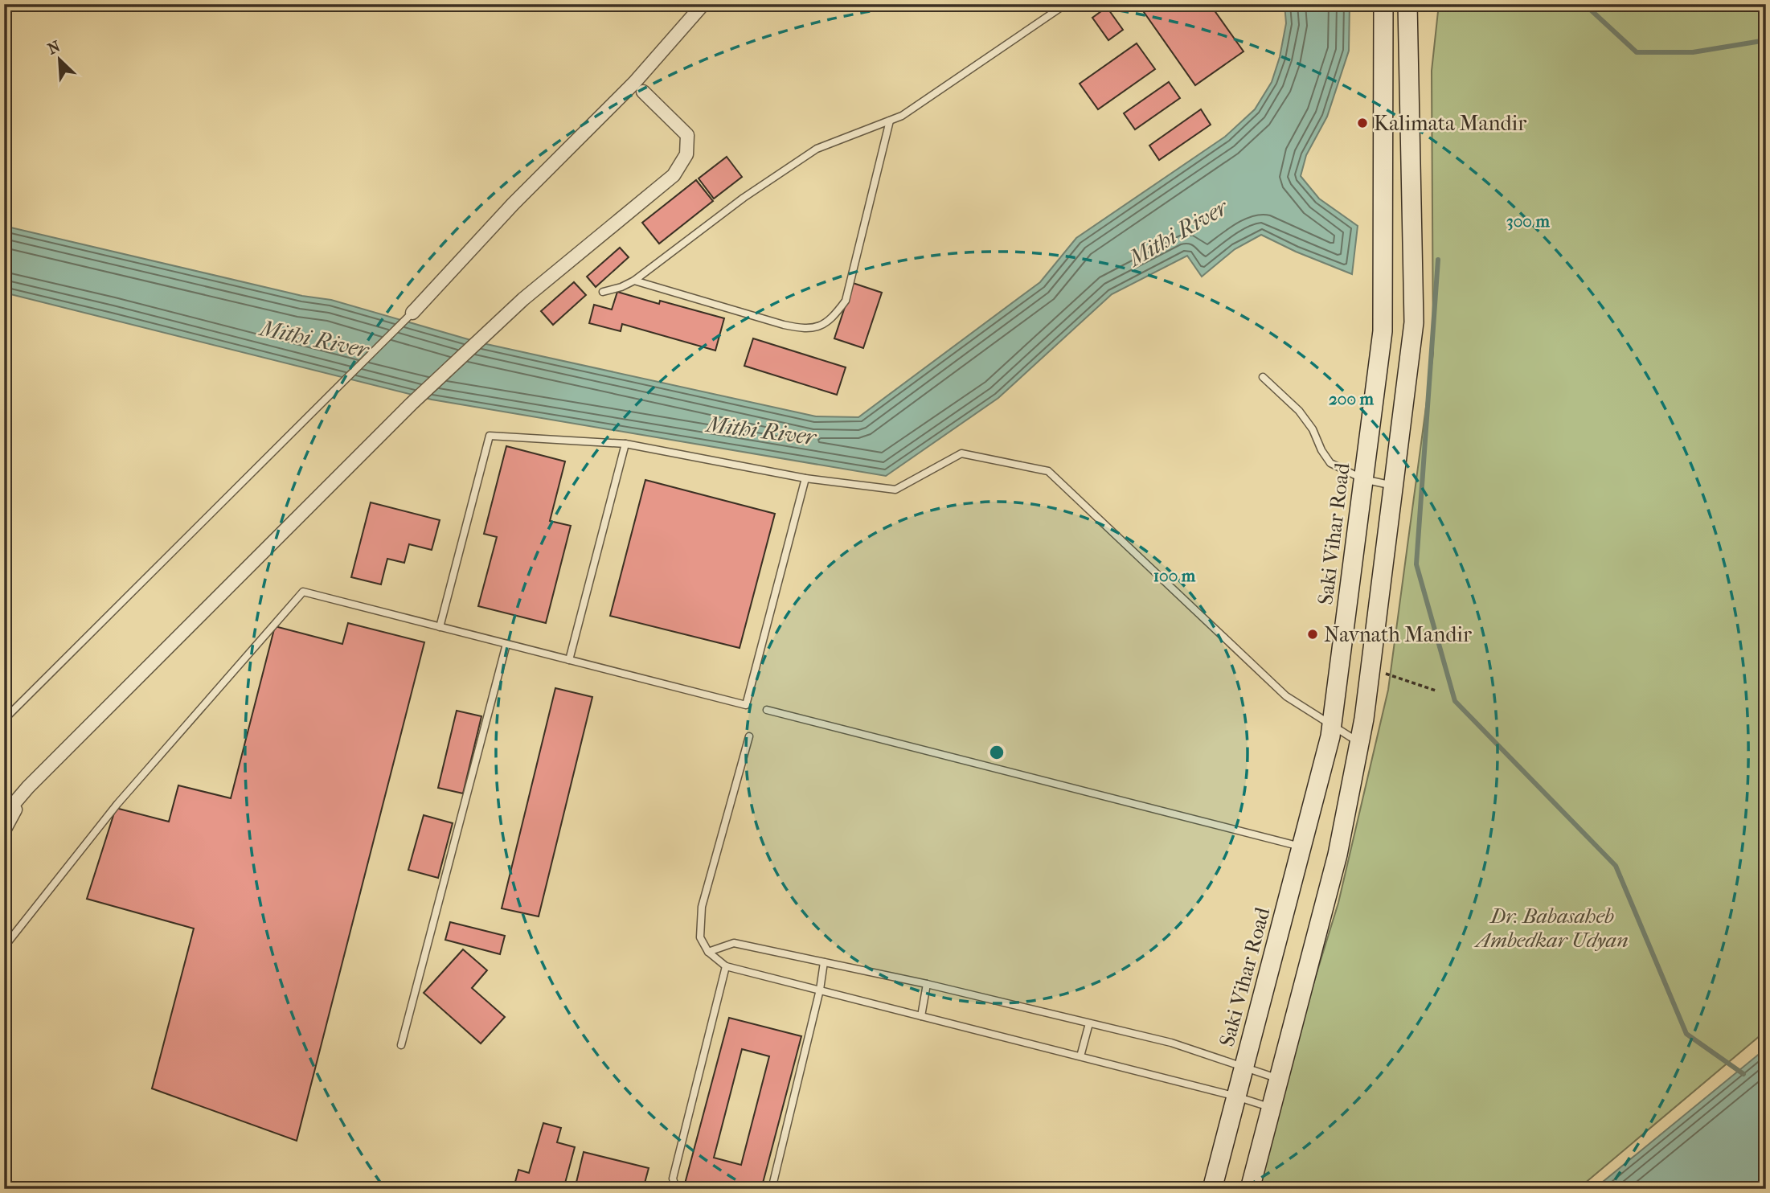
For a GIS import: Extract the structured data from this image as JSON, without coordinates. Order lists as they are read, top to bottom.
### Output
{
  "streets": {
    "main road": ["Saki Vihar Road"]
  },
  "water": ["Mithi River"],
  "parks": ["Dr. Babasaheb Ambedkar Udyan"],
  "places": ["Kalimata Mandir", "Navnath Mandir"],
  "north": "top left",
  "rings": ["300 m", "200 m", "100 m"]
}
